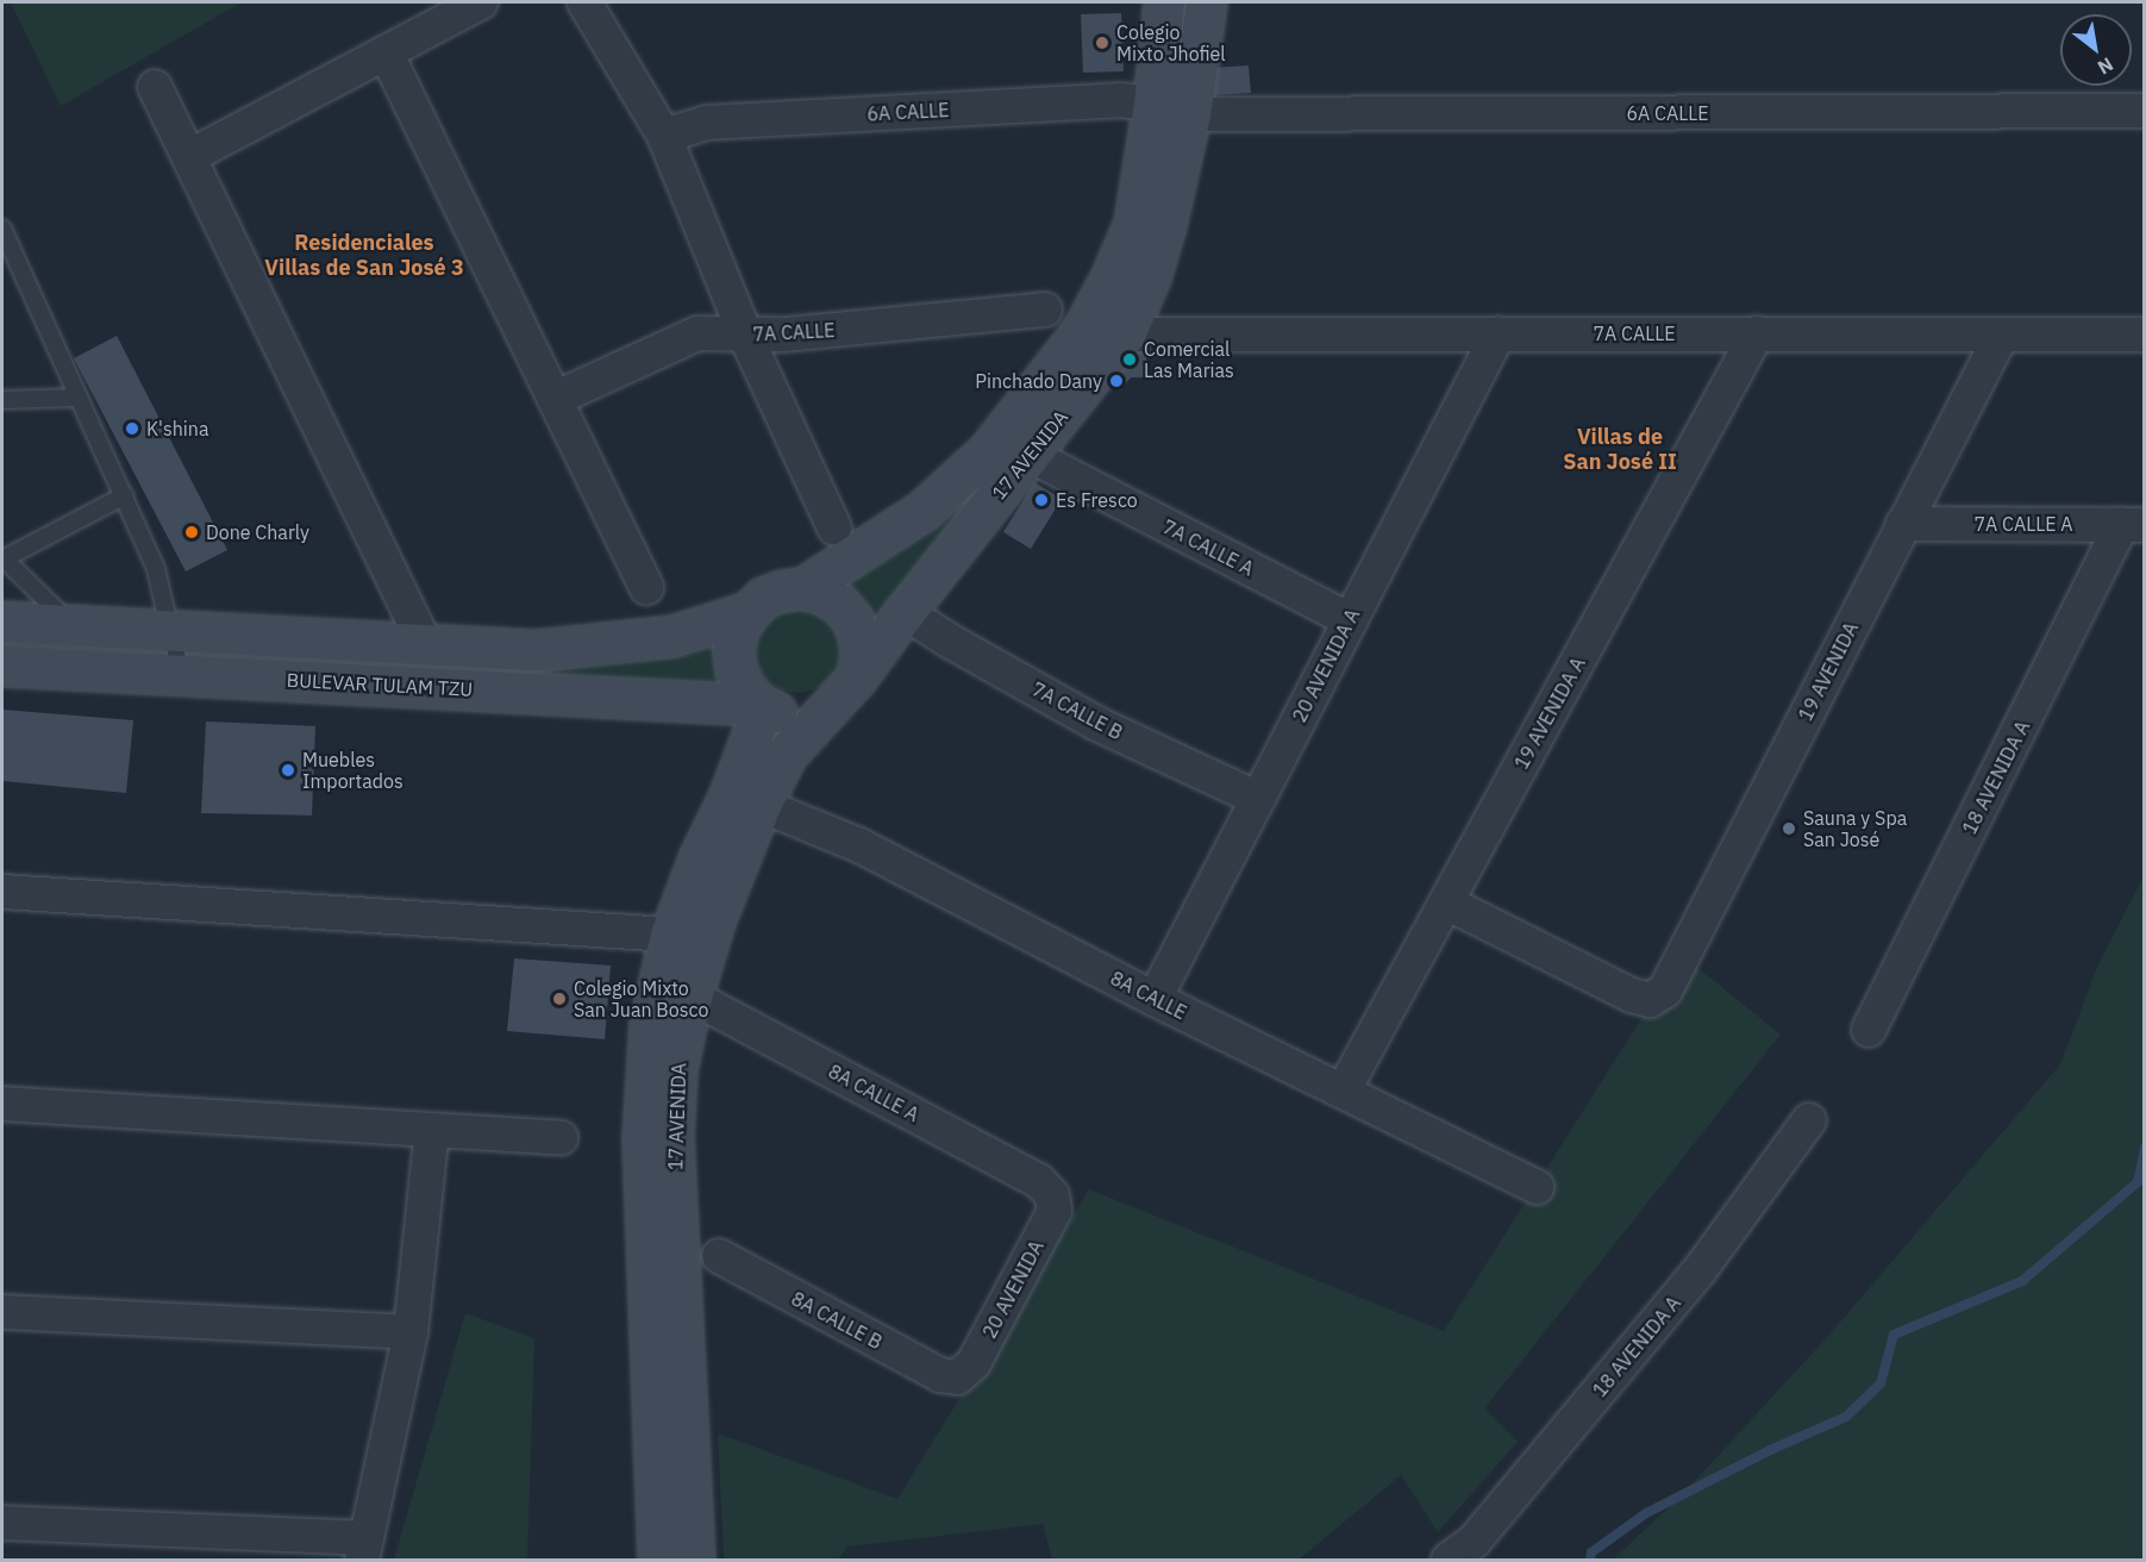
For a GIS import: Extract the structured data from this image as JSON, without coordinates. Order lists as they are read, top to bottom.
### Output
{
  "streets": {
    "main road": ["17 AVENIDA", "BULEVAR TULAM TZU"],
    "street": [
      "6A CALLE",
      "7A CALLE",
      "7A CALLE A",
      "20 AVENIDA A",
      "19 AVENIDA",
      "7A CALLE B",
      "19 AVENIDA A",
      "18 AVENIDA A",
      "8A CALLE",
      "8A CALLE A",
      "20 AVENIDA",
      "8A CALLE B"
    ]
  },
  "crossings": [
    ["6A CALLE", "17 AVENIDA"],
    ["7A CALLE", "17 AVENIDA"],
    ["7A CALLE", "20 AVENIDA A"],
    ["7A CALLE", "19 AVENIDA"],
    ["7A CALLE", "19 AVENIDA A"],
    ["17 AVENIDA", "7A CALLE A"],
    ["17 AVENIDA", "BULEVAR TULAM TZU"],
    ["17 AVENIDA", "7A CALLE B"],
    ["17 AVENIDA", "8A CALLE"],
    ["17 AVENIDA", "8A CALLE A"],
    ["7A CALLE A", "20 AVENIDA A"],
    ["7A CALLE A", "19 AVENIDA"],
    ["7A CALLE A", "18 AVENIDA A"],
    ["20 AVENIDA A", "7A CALLE B"],
    ["20 AVENIDA A", "8A CALLE"],
    ["19 AVENIDA", "19 AVENIDA A"],
    ["19 AVENIDA A", "8A CALLE"],
    ["8A CALLE A", "20 AVENIDA"],
    ["20 AVENIDA", "8A CALLE B"]
  ],
  "districts": ["Residenciales Villas de San José 3", "Villas de San José II"],
  "places": [
    "Colegio Mixto Jhofiel",
    "Comercial Las Marias",
    "Pinchado Dany",
    "K'shina",
    "Es Fresco",
    "Done Charly",
    "Muebles Importados",
    "Sauna y Spa San José",
    "Colegio Mixto San Juan Bosco"
  ],
  "north": "bottom right"
}
